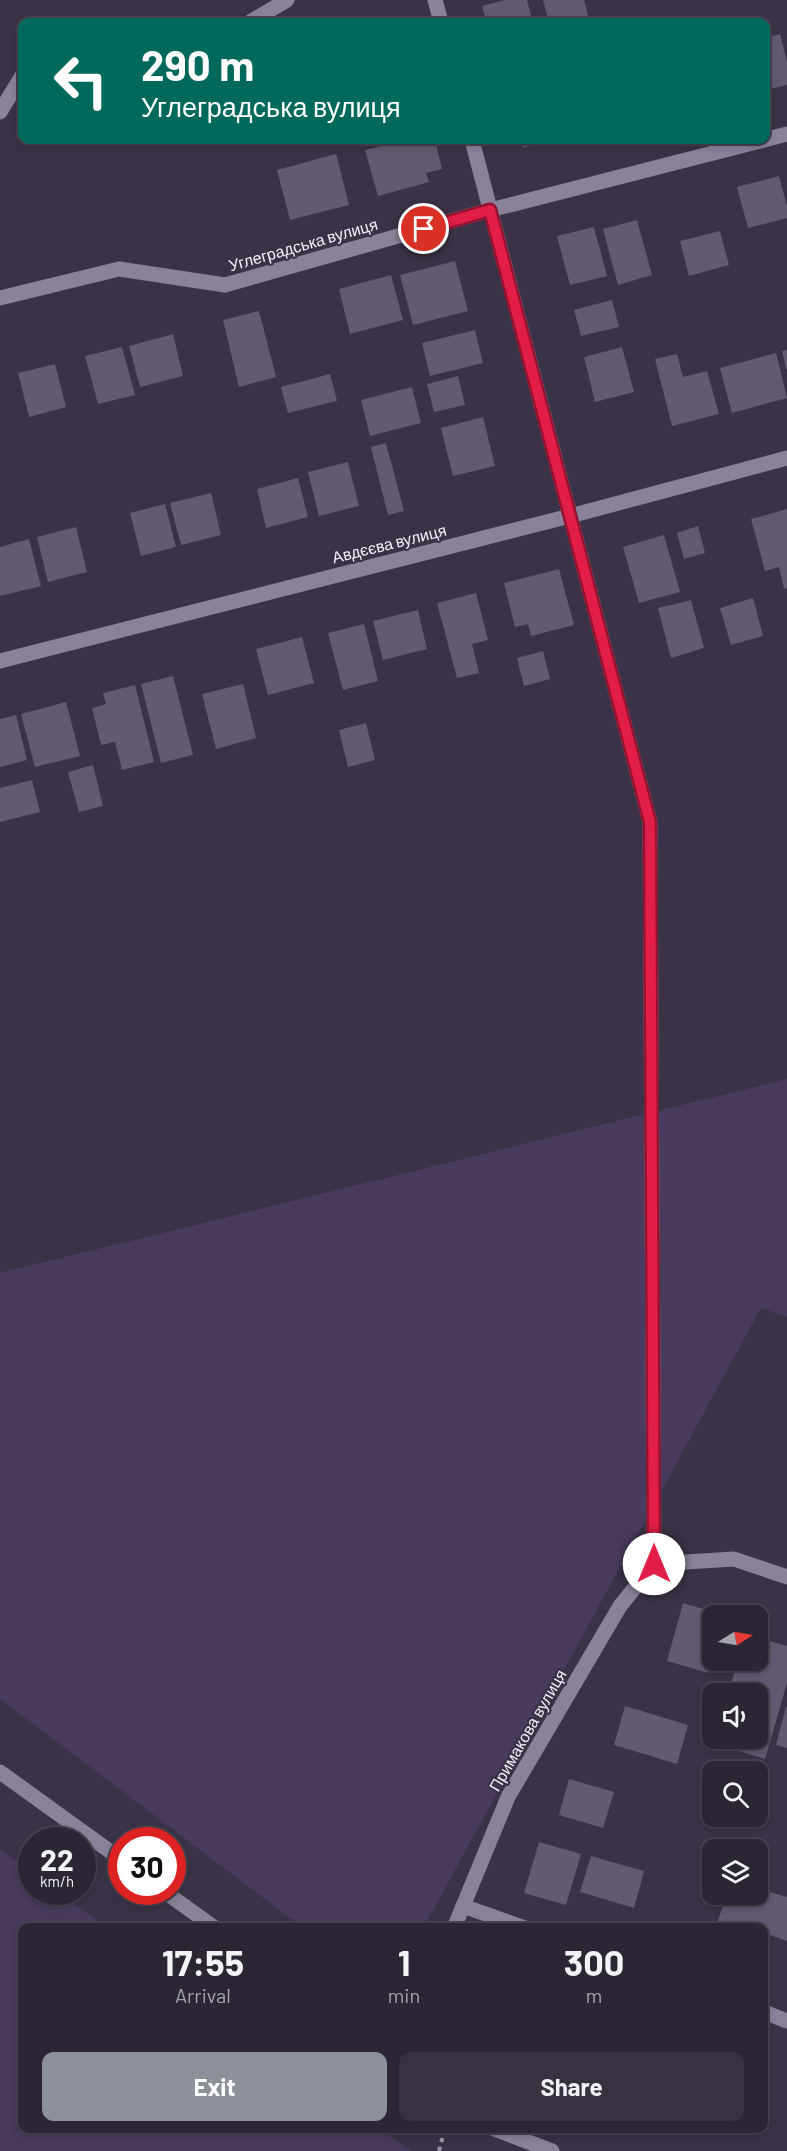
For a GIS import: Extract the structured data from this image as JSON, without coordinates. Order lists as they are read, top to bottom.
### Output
{
  "streets": {
    "street": ["Углеградська вулиця", "Авдєєва вулиця", "Примакова вулиця"]
  },
  "north": "right",
  "page": {
    "turn": ["290 m", "Углеградська вулиця"],
    "speed": "22 km/h",
    "limit": "30",
    "eta": [
      "17:55",
      "Arrival",
      "1",
      "min",
      "300",
      "m"
    ],
    "buttons": ["Exit", "Share"]
  }
}
